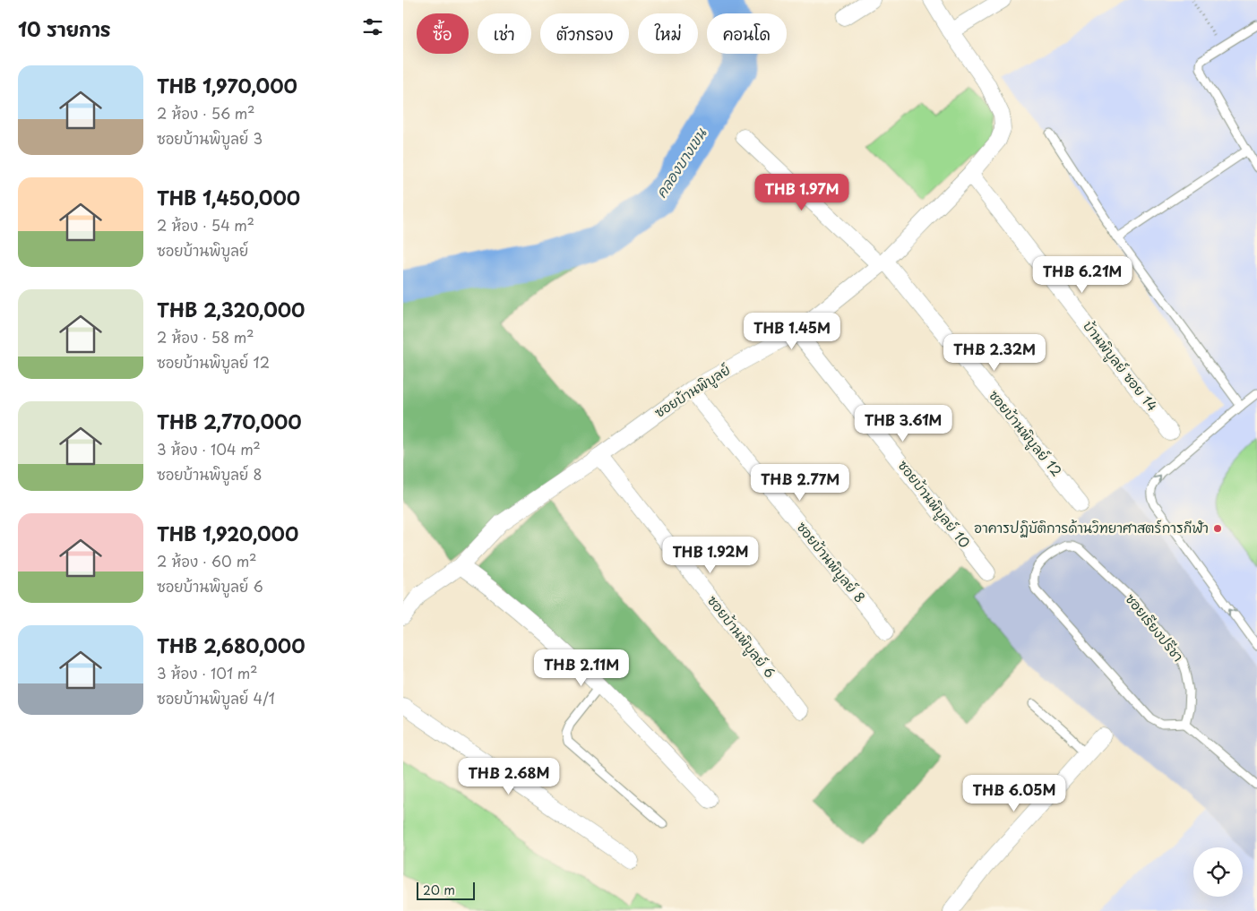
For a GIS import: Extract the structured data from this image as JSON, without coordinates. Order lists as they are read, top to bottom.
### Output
{
  "streets": {
    "street": [
      "บ้านพิบูลย์ ซอย 14",
      "ซอยบ้านพิบูลย์",
      "ซอยบ้านพิบูลย์ 12",
      "ซอยบ้านพิบูลย์ 10",
      "ซอยบ้านพิบูลย์ 8",
      "ซอยบ้านพิบูลย์ 6"
    ],
    "lane": ["ซอยเรียงปรีชา"]
  },
  "crossings": [
    ["บ้านพิบูลย์ ซอย 14", "ซอยบ้านพิบูลย์"],
    ["ซอยบ้านพิบูลย์", "ซอยบ้านพิบูลย์ 12"],
    ["ซอยบ้านพิบูลย์", "ซอยบ้านพิบูลย์ 10"],
    ["ซอยบ้านพิบูลย์", "ซอยบ้านพิบูลย์ 8"],
    ["ซอยบ้านพิบูลย์", "ซอยบ้านพิบูลย์ 6"]
  ],
  "water": ["คลองบางเขน"],
  "places": ["อาคารปฏิบัติการด้านวิทยาศาสตร์การกีฬา"],
  "scale_bar": "20 m",
  "page": {
    "heading": "10 รายการ",
    "chip": [
      "ซื้อ",
      "เช่า",
      "ตัวกรอง",
      "ใหม่",
      "คอนโด"
    ],
    "list": [
      {
        "name": "THB 1,970,000",
        "note": "2 ห้อง · 56 m² · ซอยบ้านพิบูลย์ 3"
      },
      {
        "name": "THB 1,450,000",
        "note": "2 ห้อง · 54 m² · ซอยบ้านพิบูลย์"
      },
      {
        "name": "THB 2,320,000",
        "note": "2 ห้อง · 58 m² · ซอยบ้านพิบูลย์ 12"
      },
      {
        "name": "THB 2,770,000",
        "note": "3 ห้อง · 104 m² · ซอยบ้านพิบูลย์ 8"
      },
      {
        "name": "THB 1,920,000",
        "note": "2 ห้อง · 60 m² · ซอยบ้านพิบูลย์ 6"
      },
      {
        "name": "THB 2,680,000",
        "note": "3 ห้อง · 101 m² · ซอยบ้านพิบูลย์ 4/1"
      }
    ],
    "price": [
      "THB 1.97M",
      "THB 6.21M",
      "THB 1.45M",
      "THB 2.32M",
      "THB 3.61M",
      "THB 2.77M",
      "THB 1.92M",
      "THB 2.11M",
      "THB 2.68M",
      "THB 6.05M"
    ],
    "scale": "20 m"
  }
}
